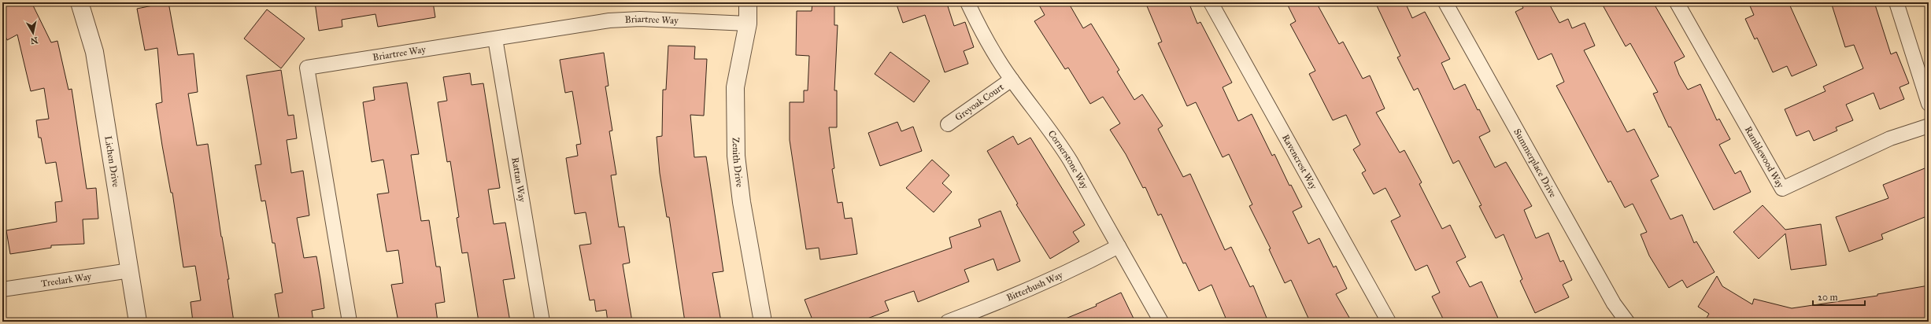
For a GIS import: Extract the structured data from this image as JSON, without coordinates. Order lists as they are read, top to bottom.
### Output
{
  "streets": {
    "street": [
      "Briartree Way",
      "Greyoak Court",
      "Ramblewood Way",
      "Cornerstone Way",
      "Lichen Drive",
      "Ravencrest Way",
      "Zenith Drive",
      "Summerplace Drive",
      "Rattan Way",
      "Treelark Way",
      "Bitterbush Way"
    ]
  },
  "crossings": [
    ["Briartree Way", "Zenith Drive"],
    ["Briartree Way", "Rattan Way"],
    ["Greyoak Court", "Cornerstone Way"],
    ["Cornerstone Way", "Bitterbush Way"],
    ["Lichen Drive", "Treelark Way"]
  ],
  "scale_bar": "20 m",
  "north": "bottom"
}
